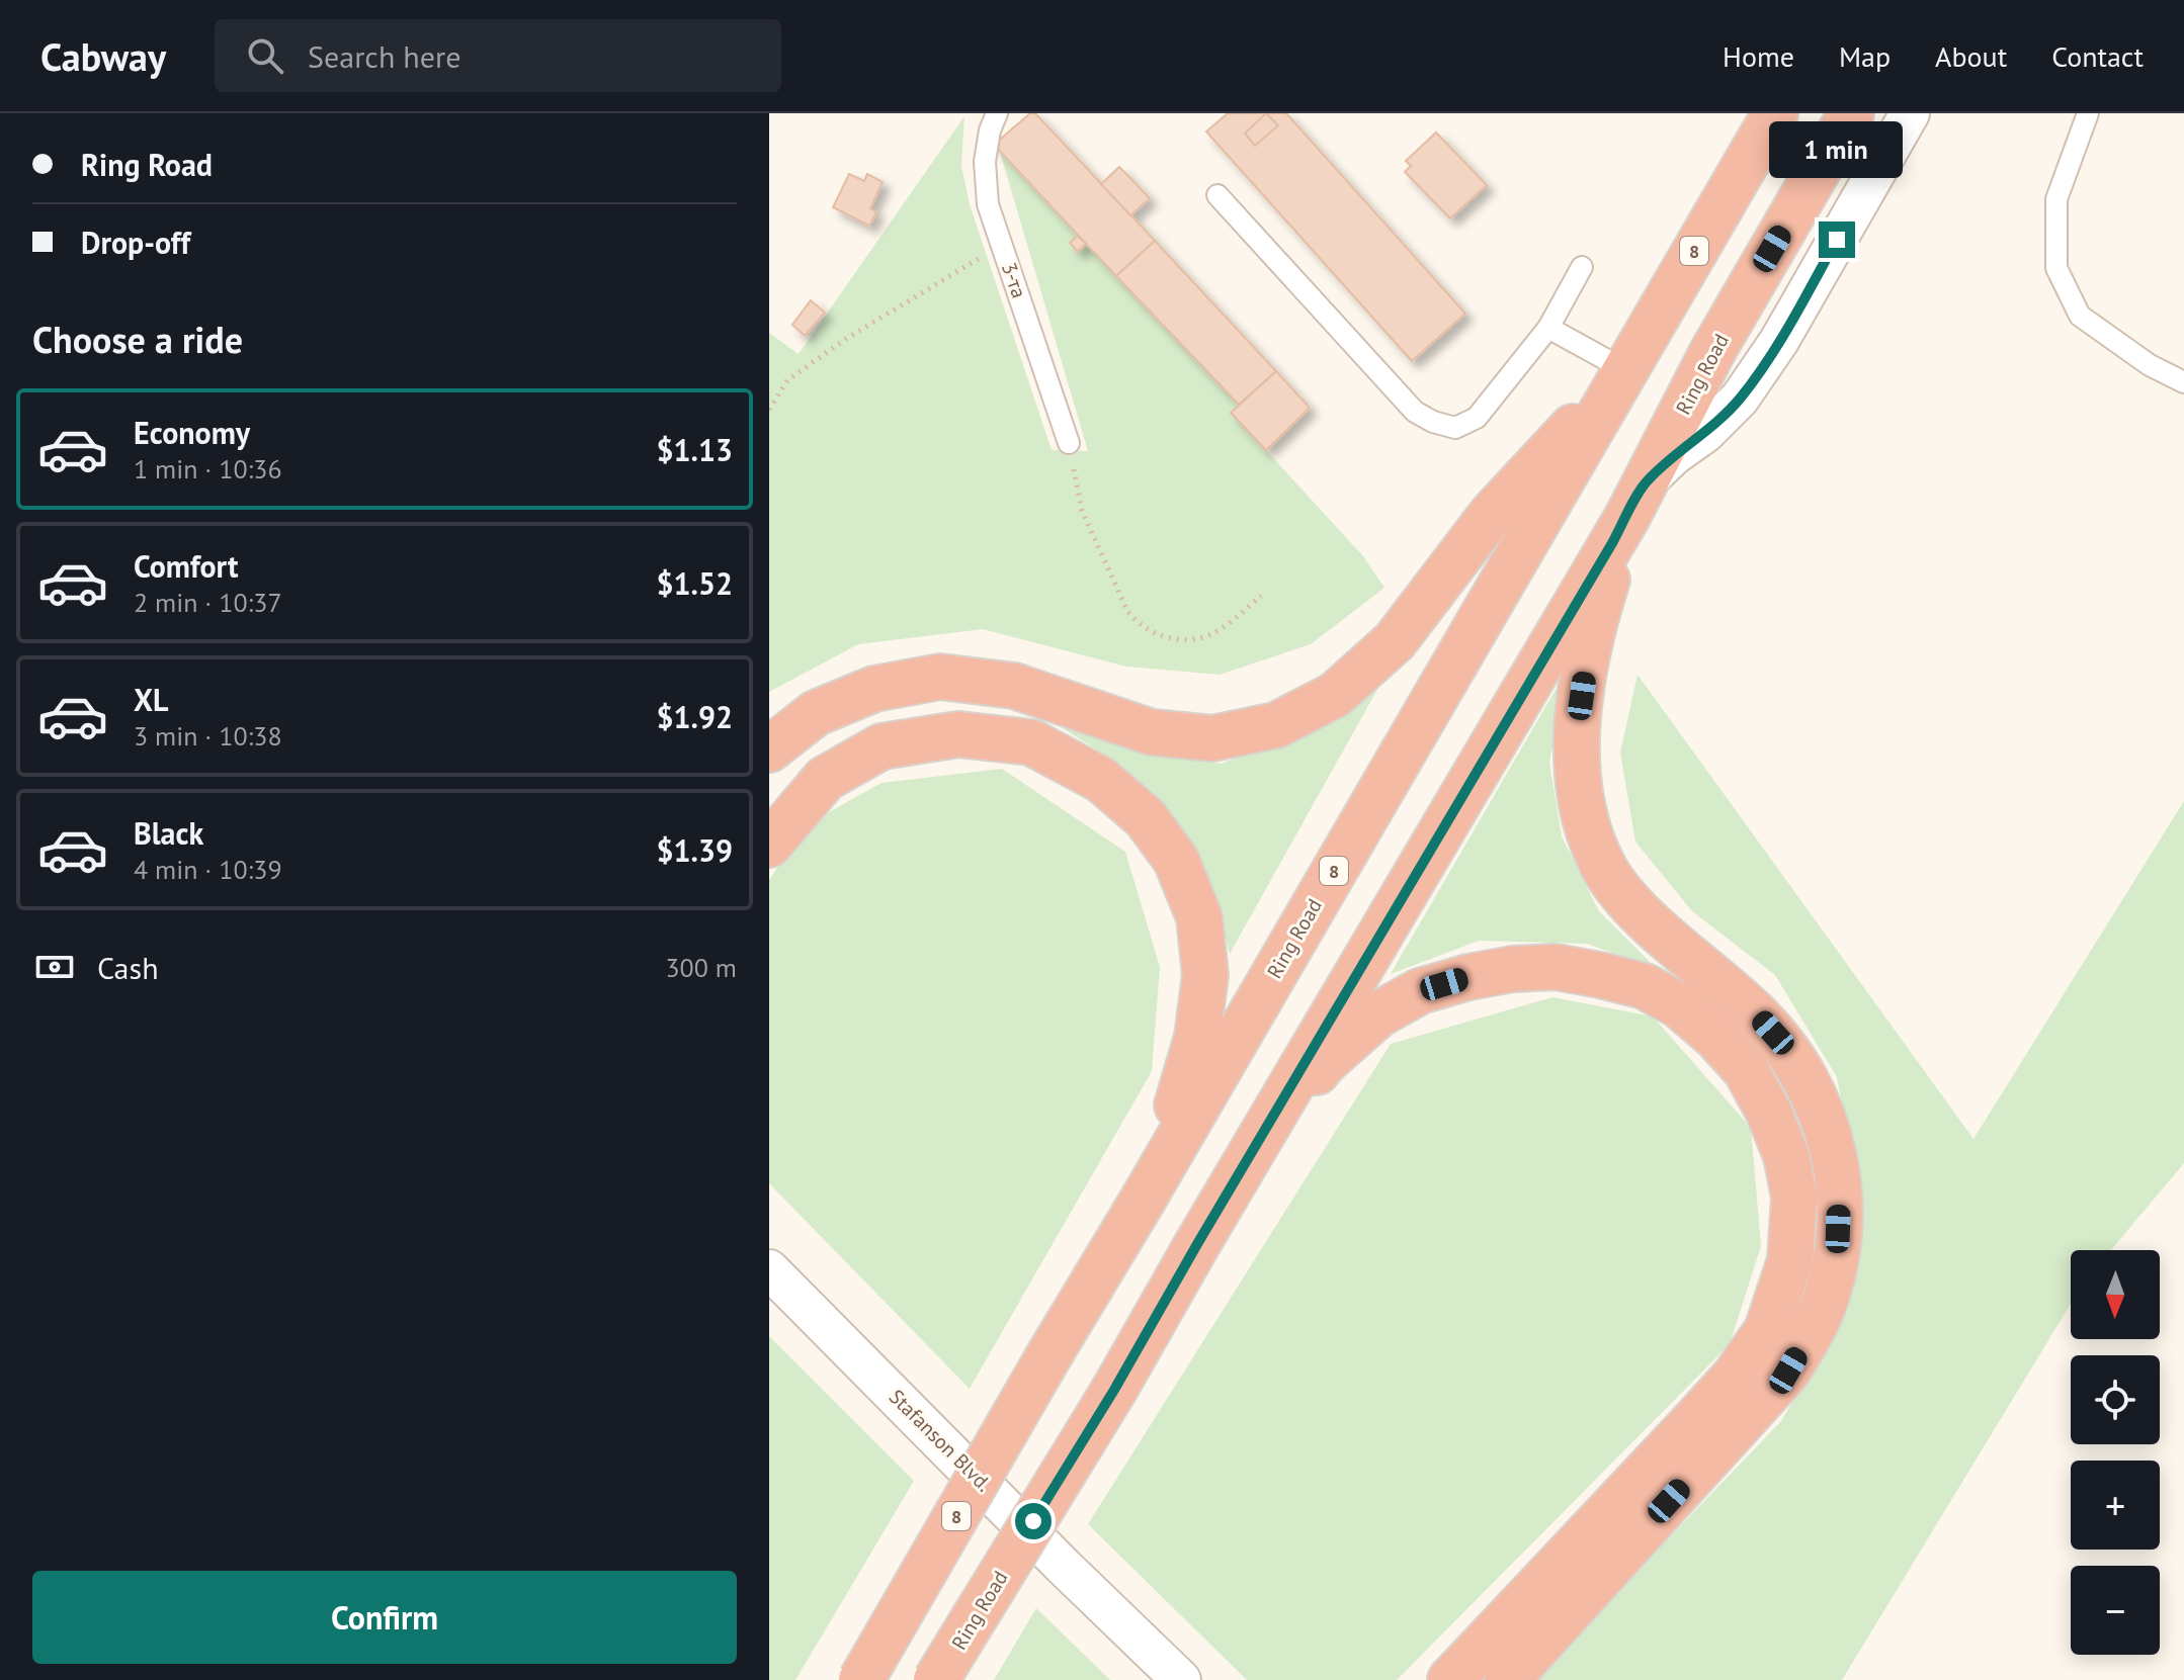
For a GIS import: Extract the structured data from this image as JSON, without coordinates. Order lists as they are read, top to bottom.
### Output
{
  "streets": {
    "highway": ["8", "Ring Road"],
    "street": ["Stafanson Blvd."],
    "lane": ["3-та"]
  },
  "north": "bottom",
  "page": {
    "header": "Cabway",
    "search": "Search here",
    "nav": [
      "Home",
      "Map",
      "About",
      "Contact"
    ],
    "banner": ["Ring Road", "Drop-off"],
    "bubble": "1 min",
    "heading": "Choose a ride",
    "list": [
      {
        "name": "Economy",
        "note": "1 min · 10:36",
        "value": "$1.13"
      },
      {
        "name": "Comfort",
        "note": "2 min · 10:37",
        "value": "$1.52"
      },
      {
        "name": "XL",
        "note": "3 min · 10:38",
        "value": "$1.92"
      },
      {
        "name": "Black",
        "note": "4 min · 10:39",
        "value": "$1.39"
      }
    ],
    "pay": ["Cash", "300 m"],
    "map_buttons": ["+", "−"],
    "buttons": "Confirm"
  }
}
